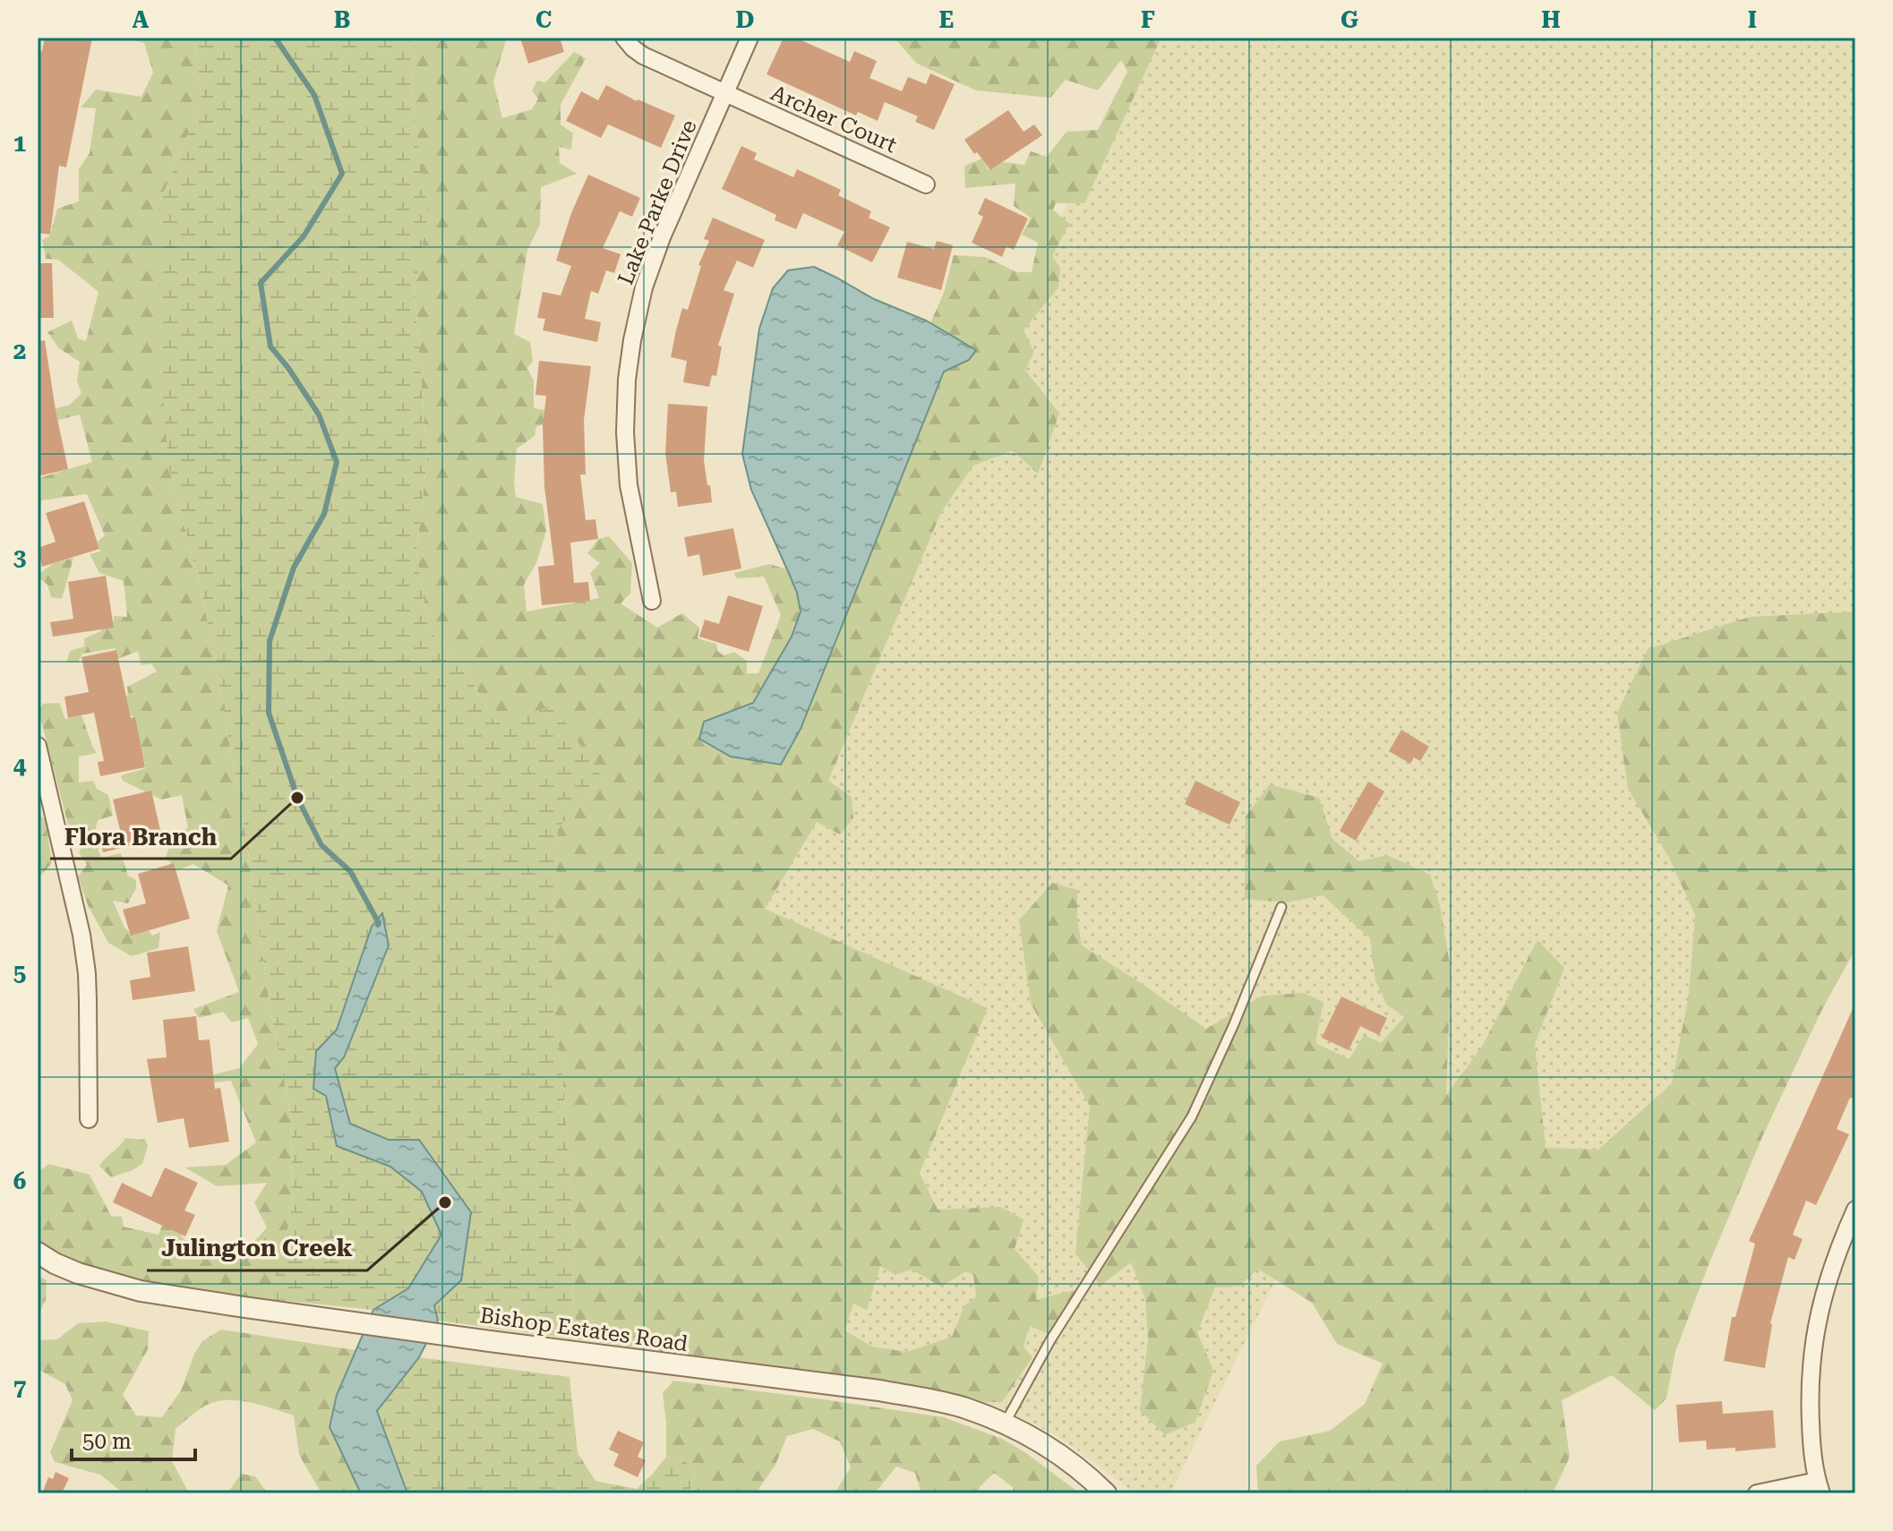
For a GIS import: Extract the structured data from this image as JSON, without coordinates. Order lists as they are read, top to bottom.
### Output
{
  "streets": {
    "street": ["Archer Court", "Lake Parke Drive", "Bishop Estates Road"]
  },
  "crossings": [
    ["Archer Court", "Lake Parke Drive"]
  ],
  "places": ["Flora Branch", "Julington Creek"],
  "scale_bar": "50 m",
  "grid": {
    "columns": [
      "A",
      "B",
      "C",
      "D",
      "E",
      "F",
      "G",
      "H",
      "I"
    ],
    "rows": [
      "1",
      "2",
      "3",
      "4",
      "5",
      "6",
      "7"
    ]
  }
}
